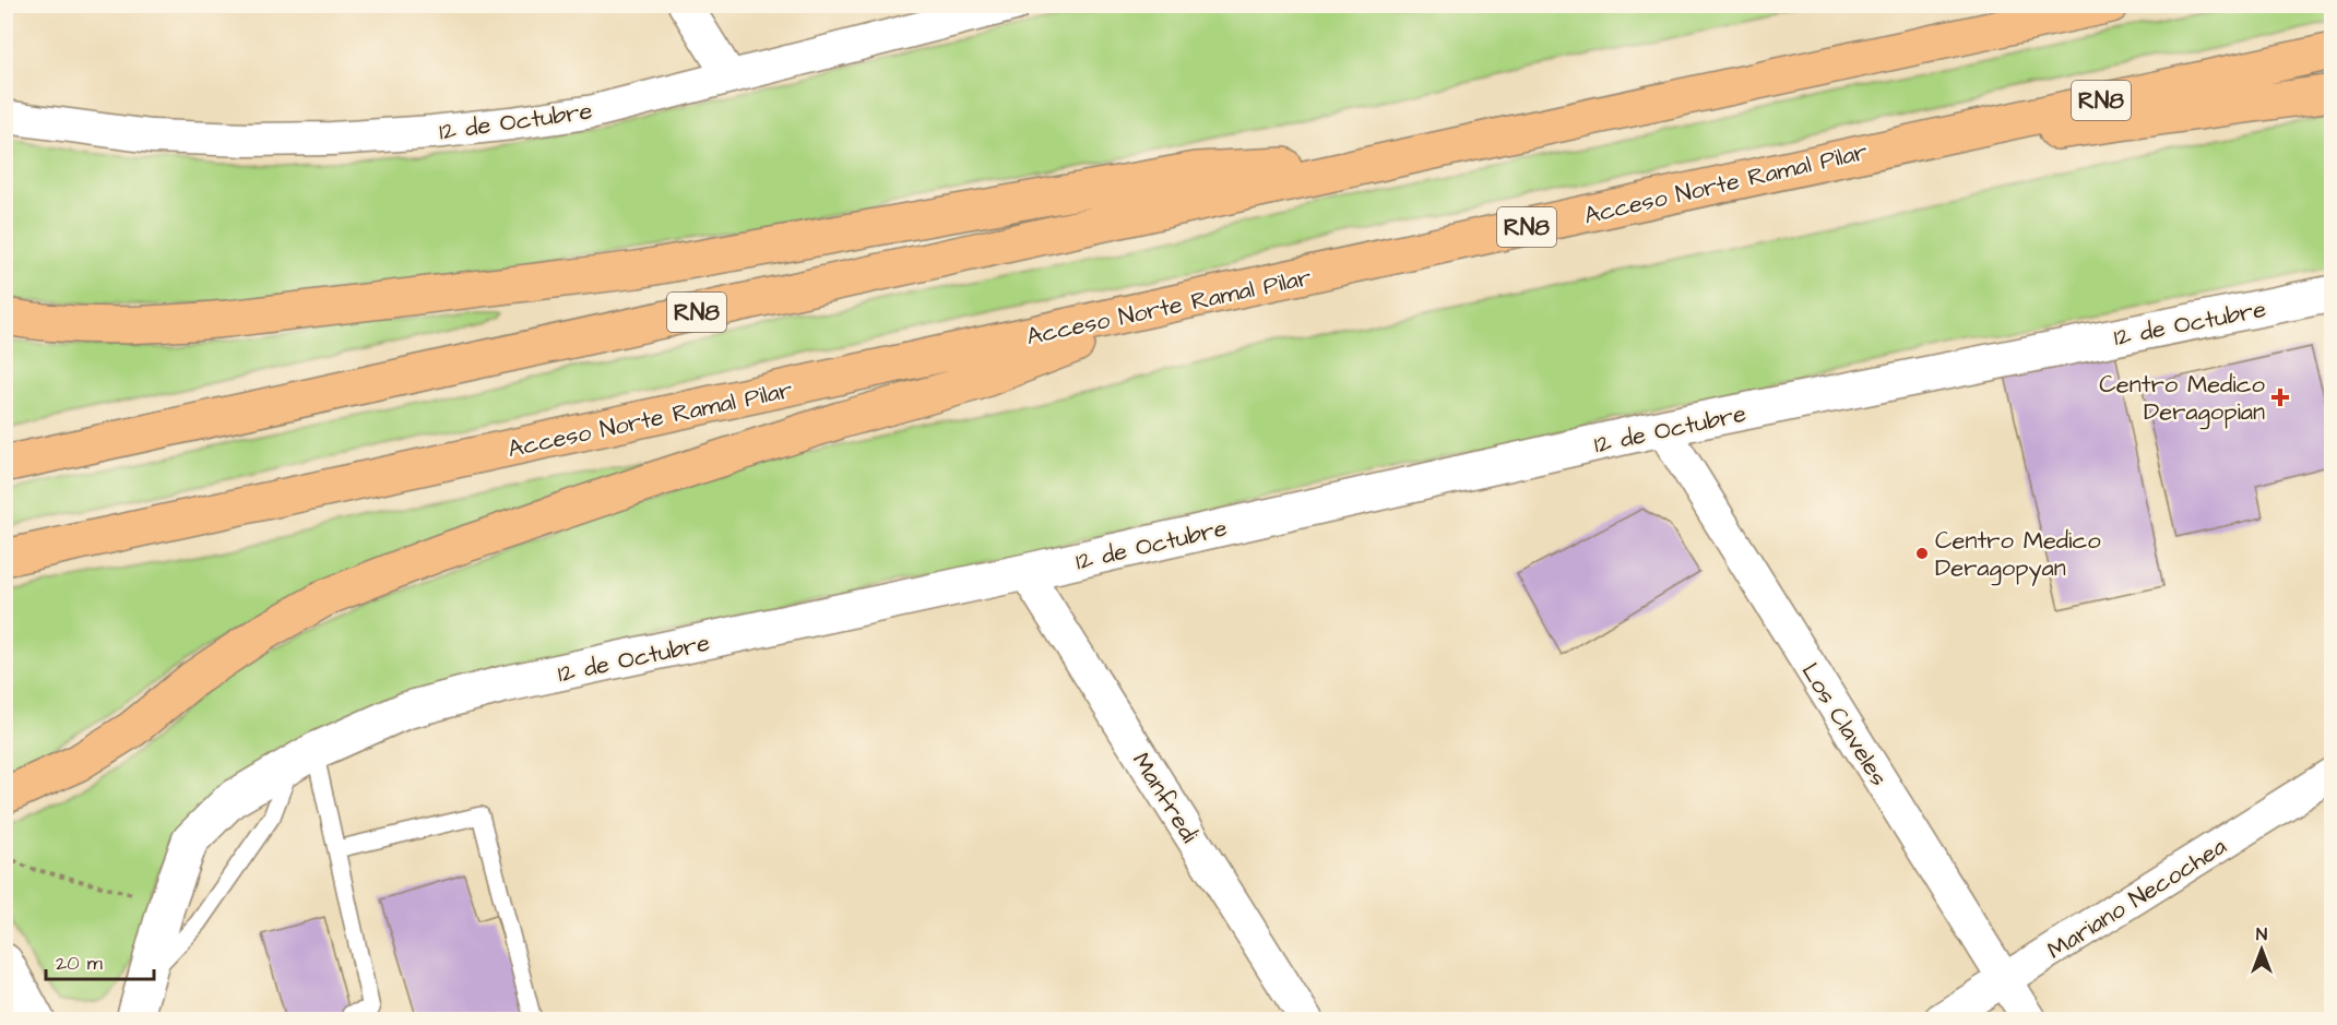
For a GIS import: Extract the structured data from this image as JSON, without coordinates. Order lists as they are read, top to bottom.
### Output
{
  "streets": {
    "highway": ["RN8", "Acceso Norte Ramal Pilar"],
    "street": [
      "12 de Octubre",
      "Los Claveles",
      "Manfredi",
      "Mariano Necochea"
    ]
  },
  "crossings": [
    ["12 de Octubre", "Los Claveles"],
    ["12 de Octubre", "Manfredi"],
    ["Los Claveles", "Mariano Necochea"]
  ],
  "places": {
    "health": ["Centro Medico Deragopian"],
    "other": ["Centro Medico Deragopyan"]
  },
  "scale_bar": "20 m",
  "north": "top"
}
